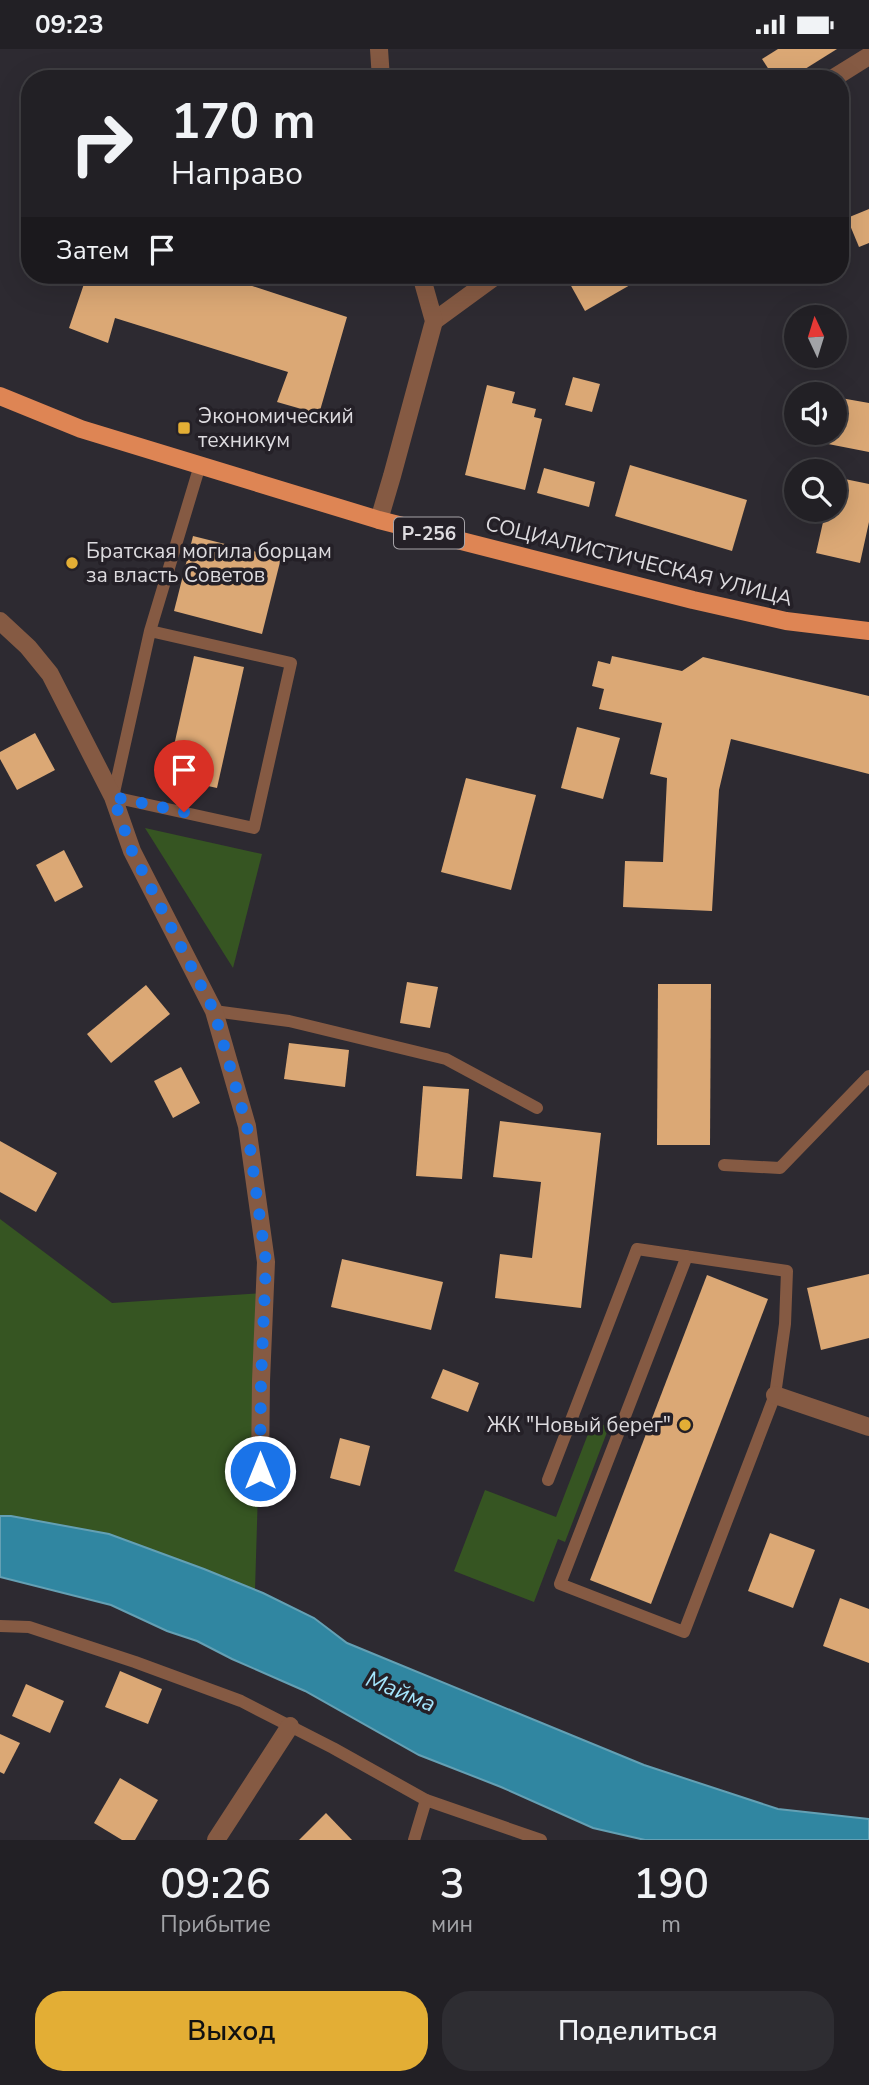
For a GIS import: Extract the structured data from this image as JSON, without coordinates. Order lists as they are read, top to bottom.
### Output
{
  "streets": {
    "main road": ["Р-256", "СОЦИАЛИСТИЧЕСКАЯ УЛИЦА"]
  },
  "water": ["Майма"],
  "places": {
    "transit": ["Экономический техникум"],
    "other": ["Братская могила борцам за власть Советов", "ЖК \"Новый берег\""]
  },
  "north": "top",
  "page": {
    "status": "09:23",
    "turn": ["170 m", "Направо"],
    "then": "Затем",
    "eta": [
      "09:26",
      "Прибытие",
      "3",
      "мин",
      "190",
      "m"
    ],
    "buttons": ["Выход", "Поделиться"]
  }
}
